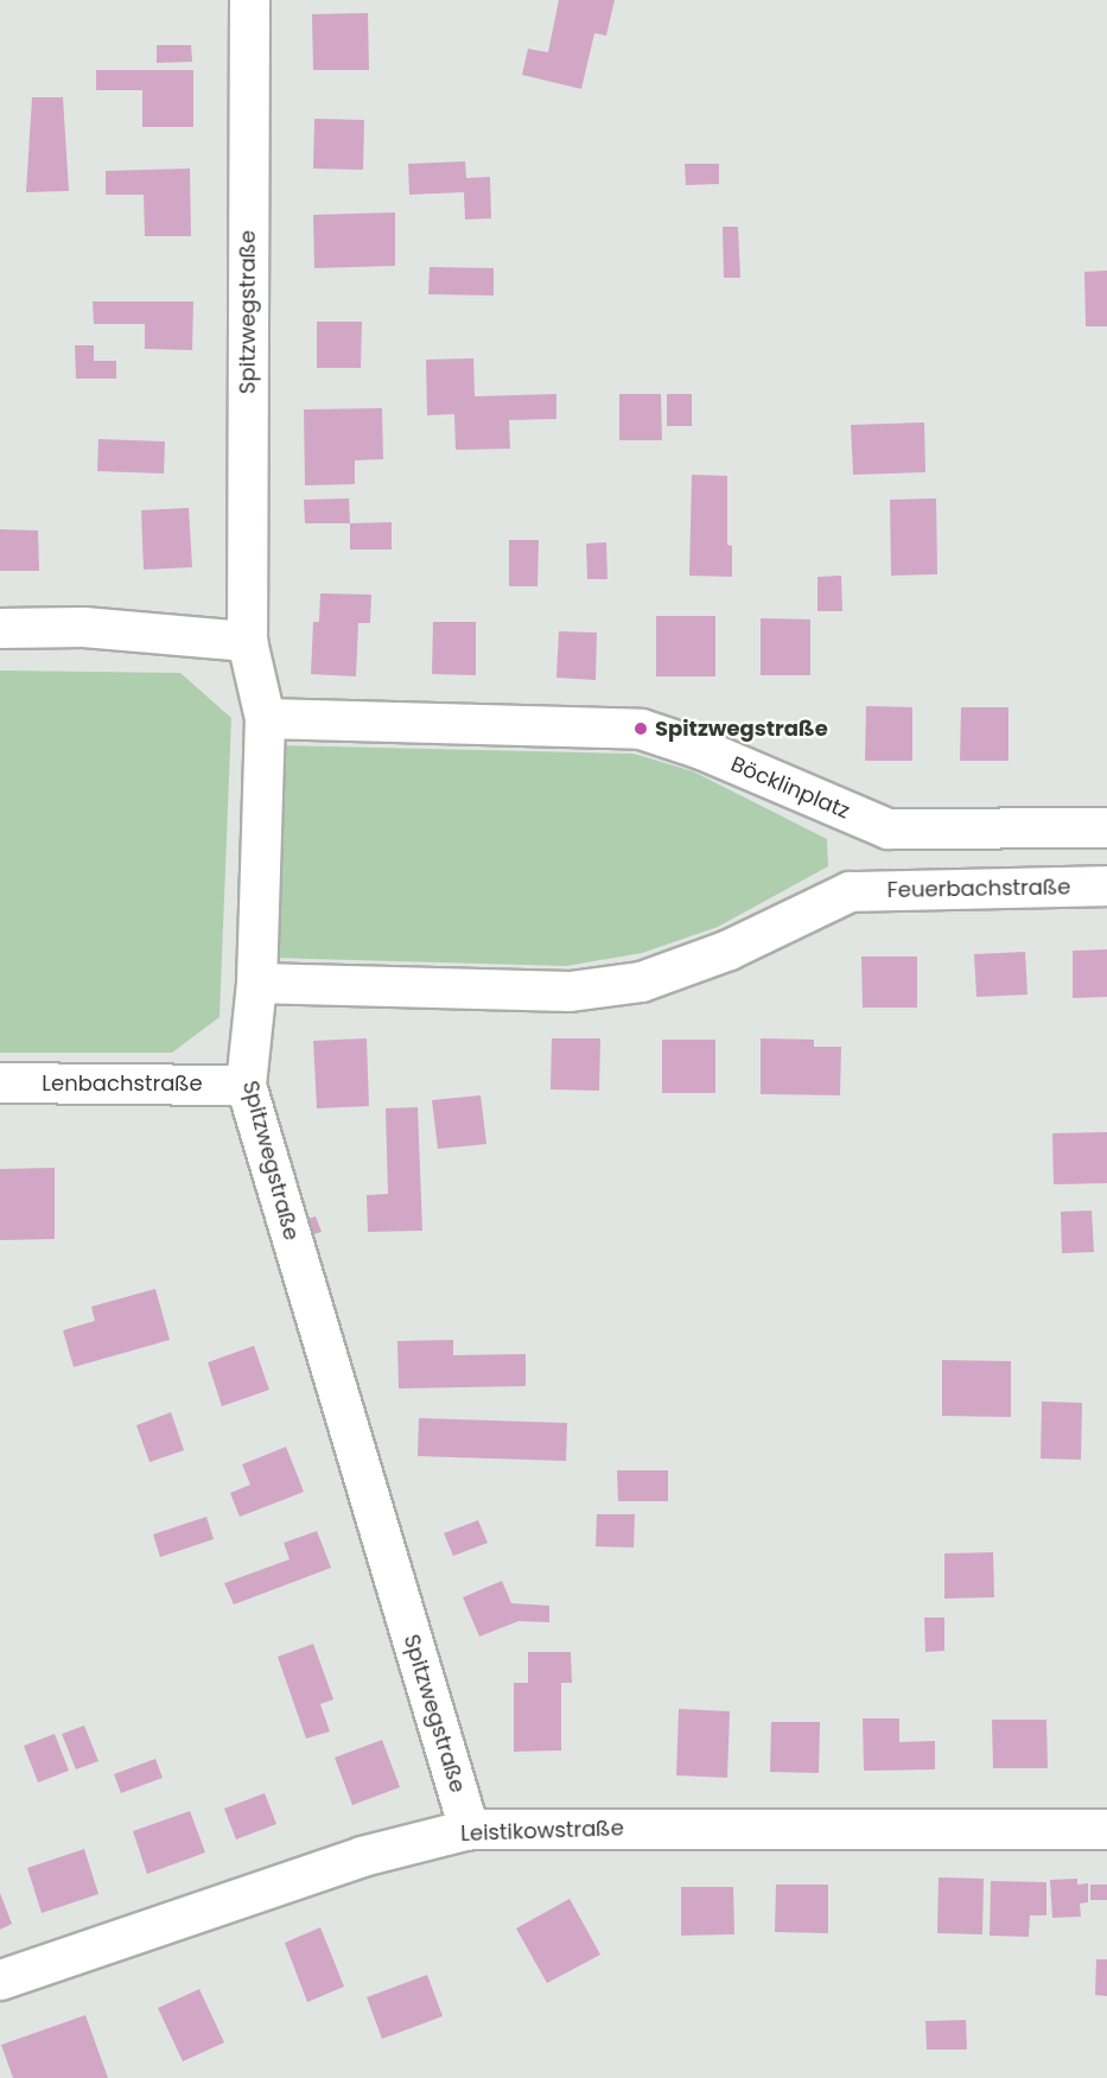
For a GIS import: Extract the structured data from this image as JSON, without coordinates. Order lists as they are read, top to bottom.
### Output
{
  "streets": {
    "street": [
      "Spitzwegstraße",
      "Böcklinplatz",
      "Feuerbachstraße",
      "Lenbachstraße",
      "Leistikowstraße"
    ]
  },
  "crossings": [
    ["Spitzwegstraße", "Böcklinplatz"],
    ["Spitzwegstraße", "Feuerbachstraße"],
    ["Spitzwegstraße", "Lenbachstraße"],
    ["Spitzwegstraße", "Leistikowstraße"]
  ],
  "places": ["Spitzwegstraße"]
}
